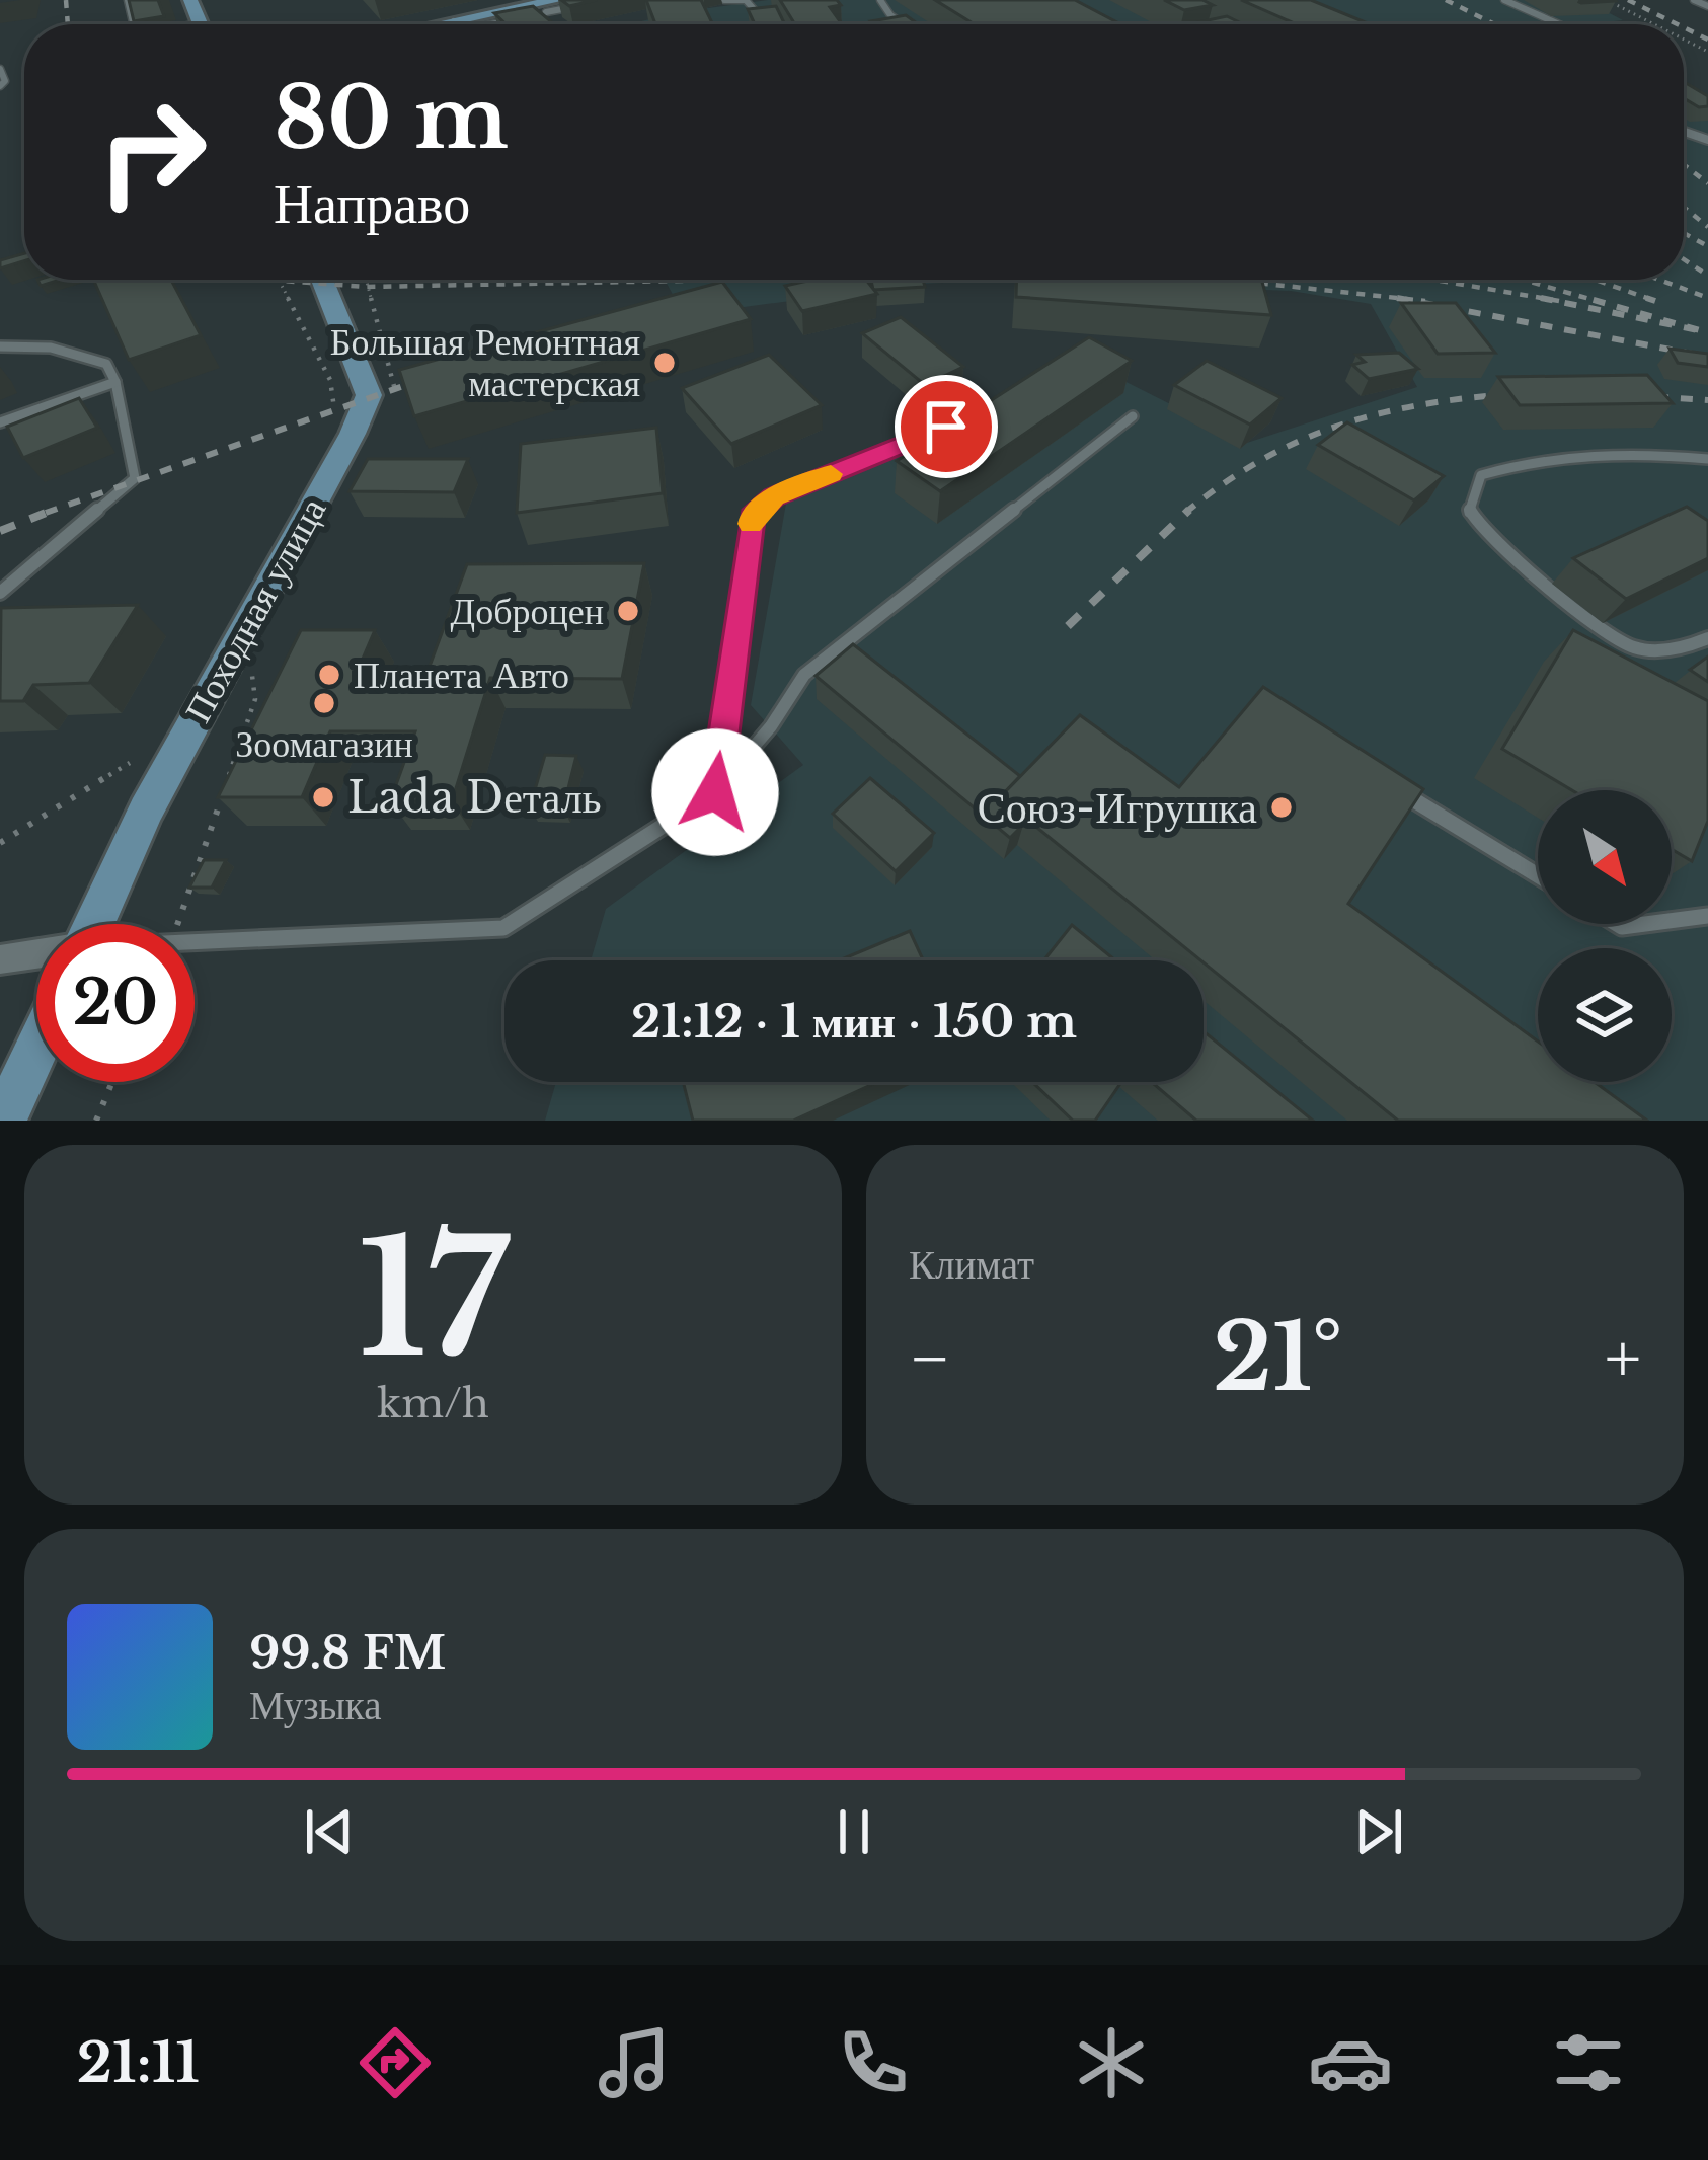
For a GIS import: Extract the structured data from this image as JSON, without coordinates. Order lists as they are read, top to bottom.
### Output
{
  "streets": {
    "main road": ["Походная улица"]
  },
  "places": [
    "Большая Ремонтная мастерская",
    "Доброцен",
    "Планета Авто",
    "Зоомагазин",
    "Lada Dеталь",
    "Союз-Игрушка"
  ],
  "north": "bottom right",
  "page": {
    "turn": ["80 m", "Направо"],
    "limit": "20",
    "trip": "21:12 · 1 мин · 150 m",
    "tile": [
      ["17", "km/h"],
      "Климат"
    ],
    "heat": ["−", "21°", "+"],
    "song": ["99.8 FM", "Музыка"],
    "tabs": "21:11"
  }
}
